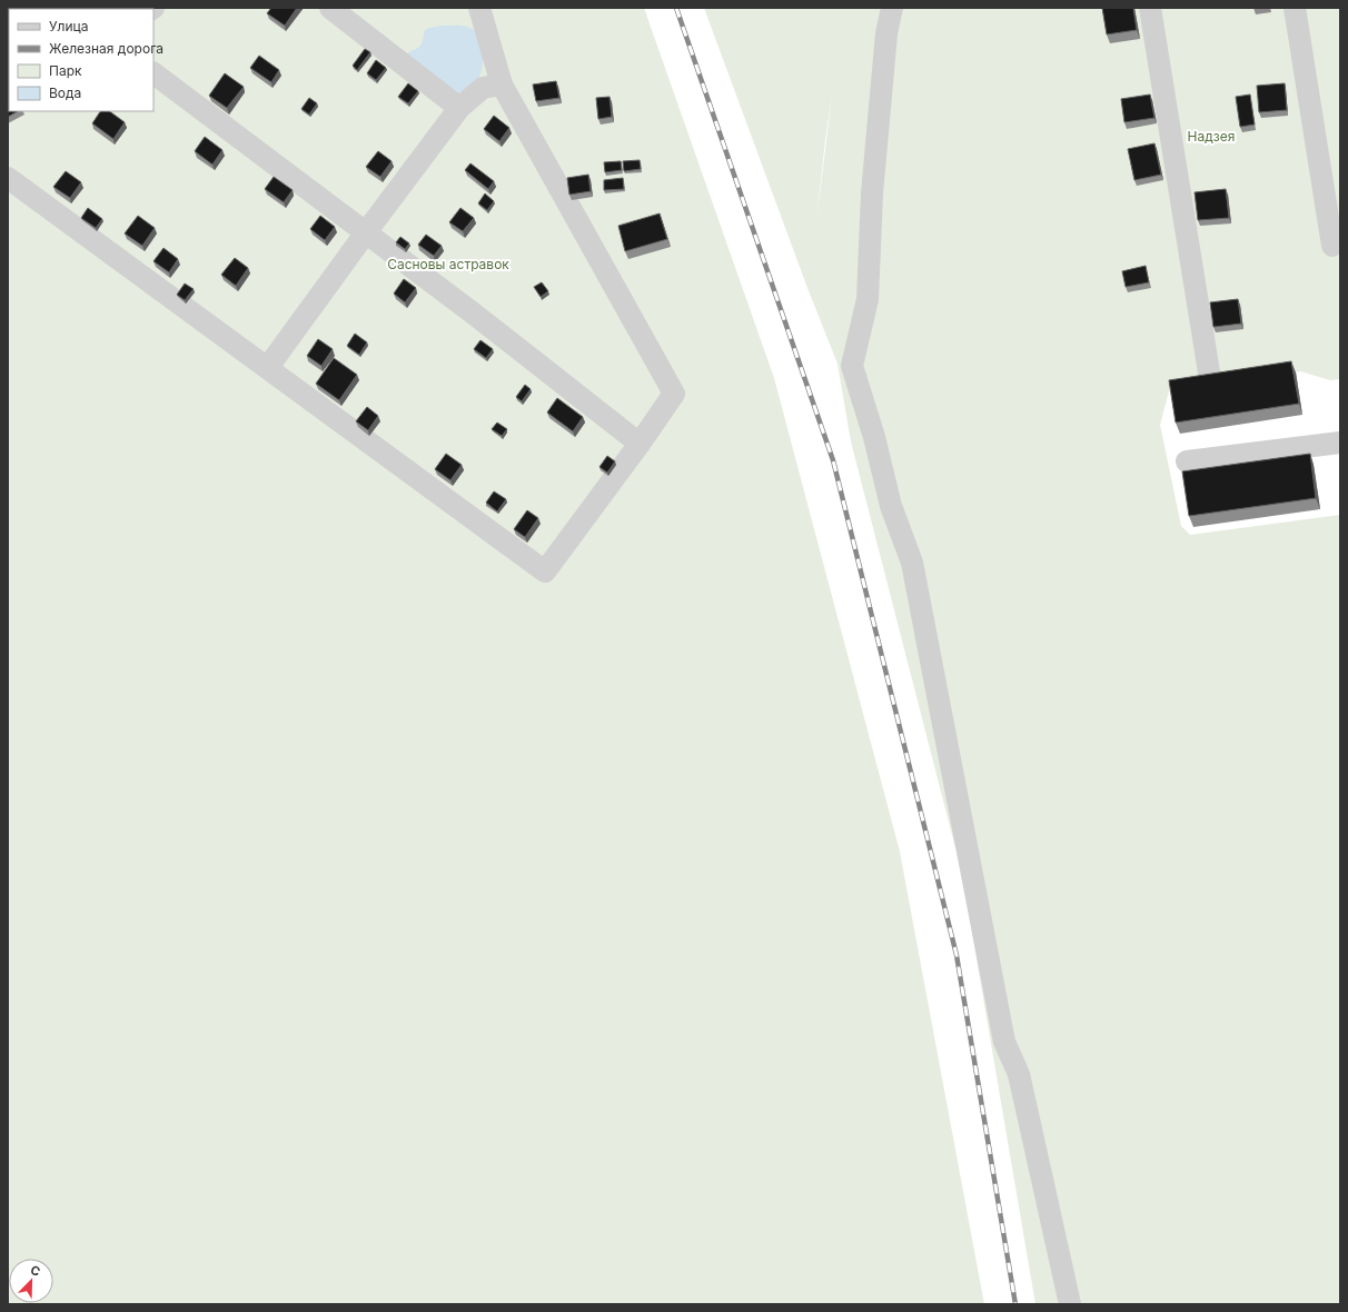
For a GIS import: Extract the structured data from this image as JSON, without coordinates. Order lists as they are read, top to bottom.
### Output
{
  "parks": ["Надзея", "Сасновы астравок"],
  "legend": [
    "Улица",
    "Железная дорога",
    "Парк",
    "Вода"
  ],
  "north": "top right"
}
